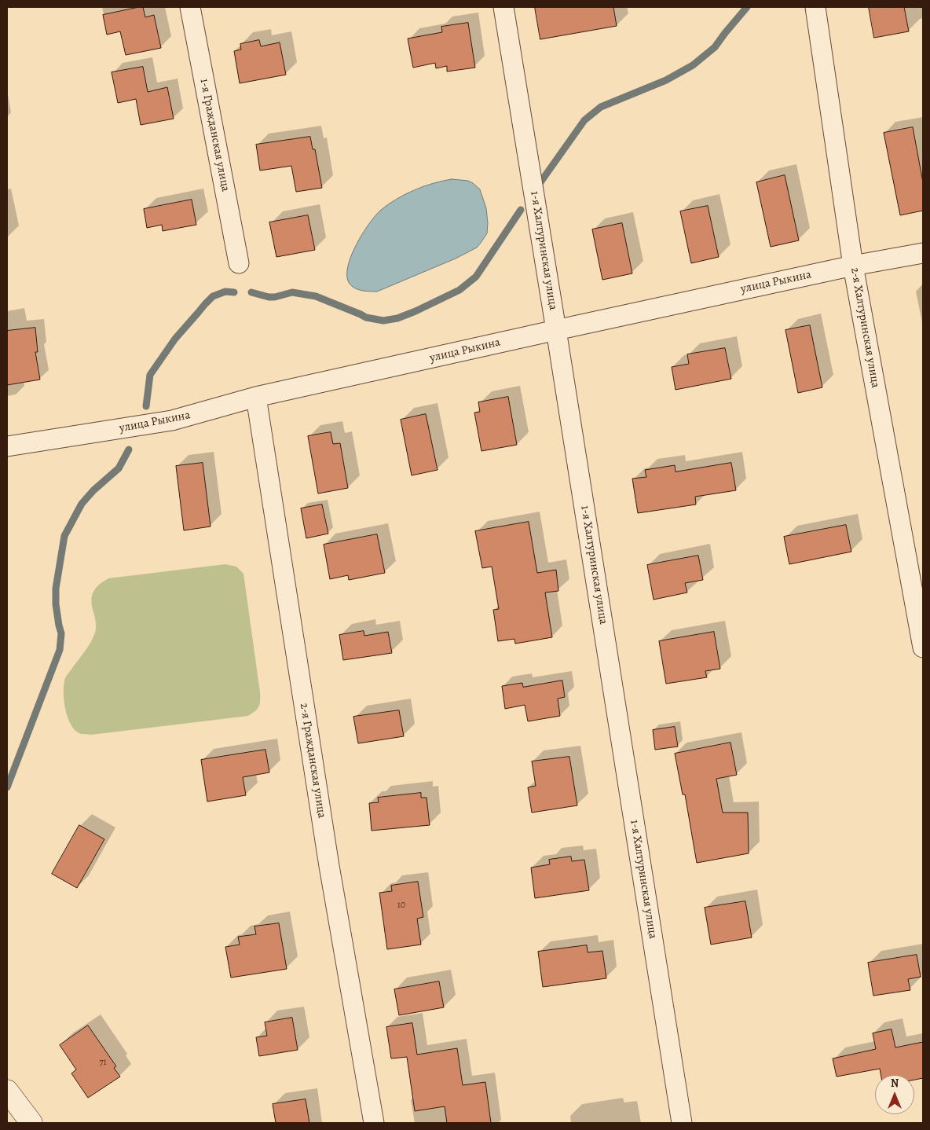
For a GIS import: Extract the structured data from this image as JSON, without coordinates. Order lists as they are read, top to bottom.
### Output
{
  "streets": {
    "street": [
      "1-я Гражданская улица",
      "1-я Халтуринская улица",
      "улица Рыкина",
      "2-я Халтуринская улица",
      "2-я Гражданская улица"
    ]
  },
  "crossings": [
    ["1-я Халтуринская улица", "улица Рыкина"],
    ["улица Рыкина", "2-я Халтуринская улица"],
    ["улица Рыкина", "2-я Гражданская улица"]
  ],
  "house_numbers": ["10", "71"],
  "north": "top"
}
